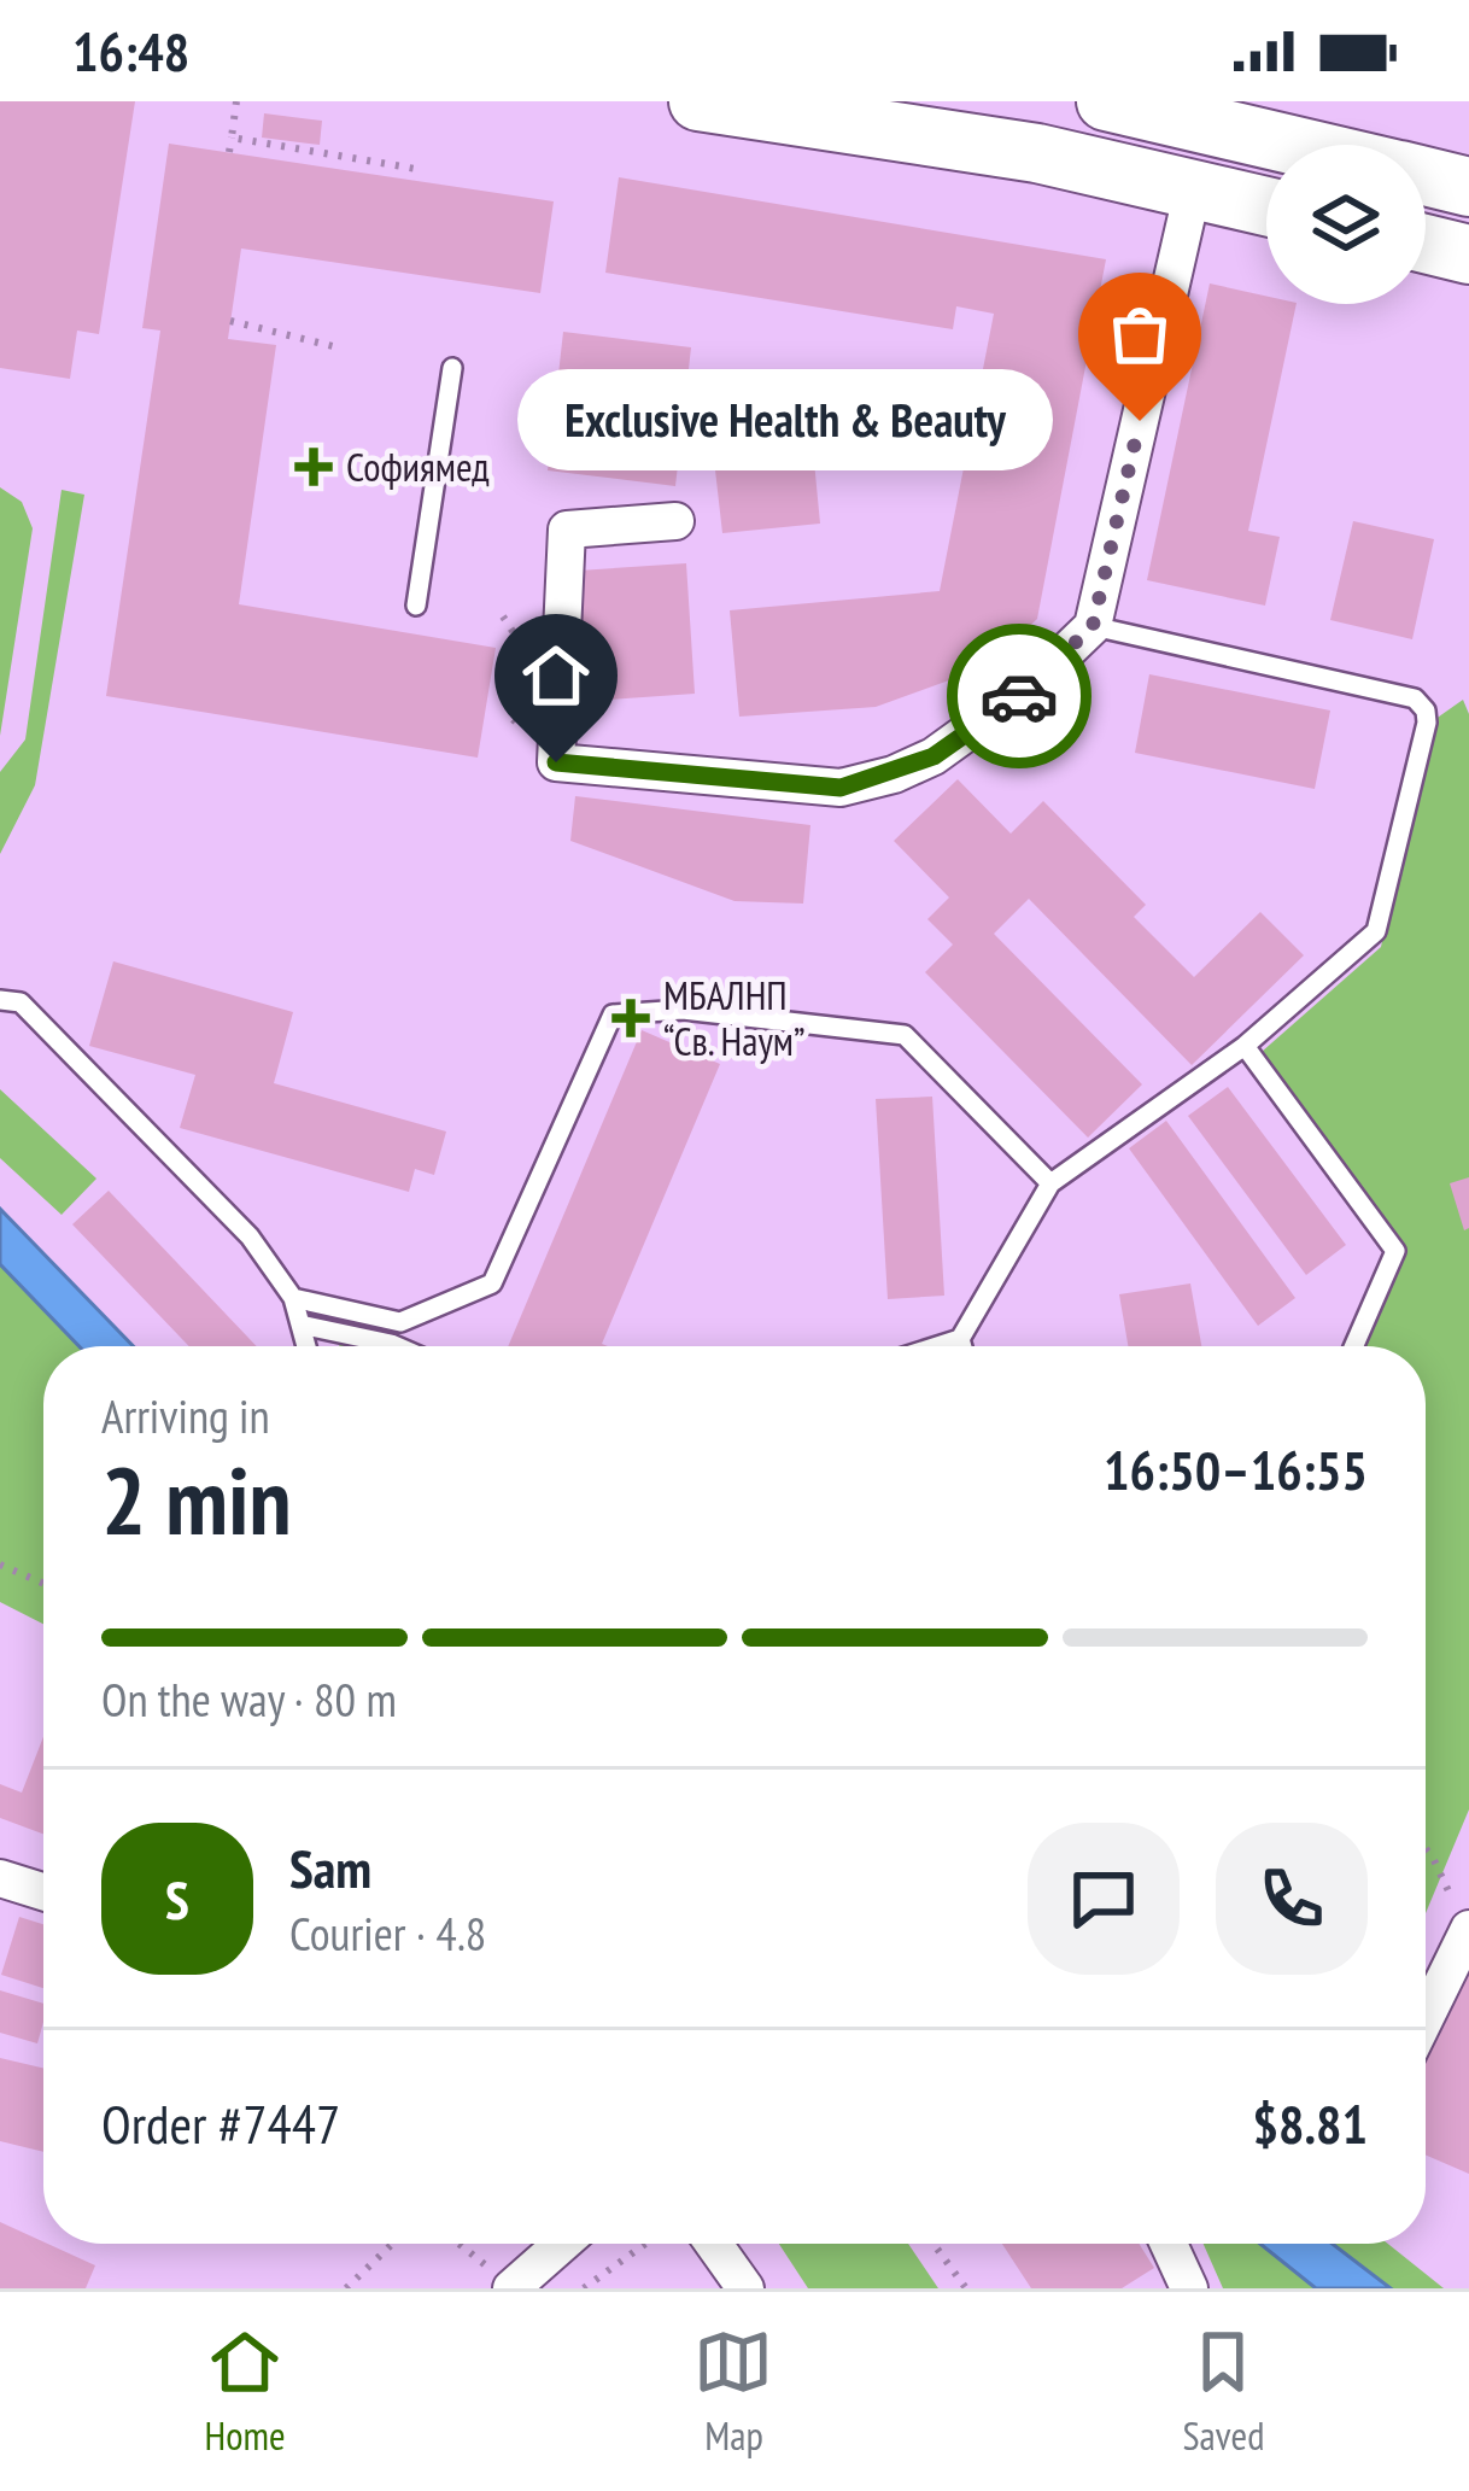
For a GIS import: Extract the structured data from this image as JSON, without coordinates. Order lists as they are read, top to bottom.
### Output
{
  "places": {
    "other": ["Exclusive Health & Beauty"],
    "health": ["Софиямед", "MБАЛНП “Св. Наум”"]
  },
  "page": {
    "status": "16:48",
    "bubble": "Exclusive Health & Beauty",
    "heading": ["2 min", "Arriving in", "16:50–16:55"],
    "panel": [
      "Sam",
      "Courier · 4.8",
      "Order #7447",
      "$8.81"
    ],
    "bar": "On the way · 80 m",
    "round": "S",
    "tabs": ["Home", "Map", "Saved"]
  }
}
